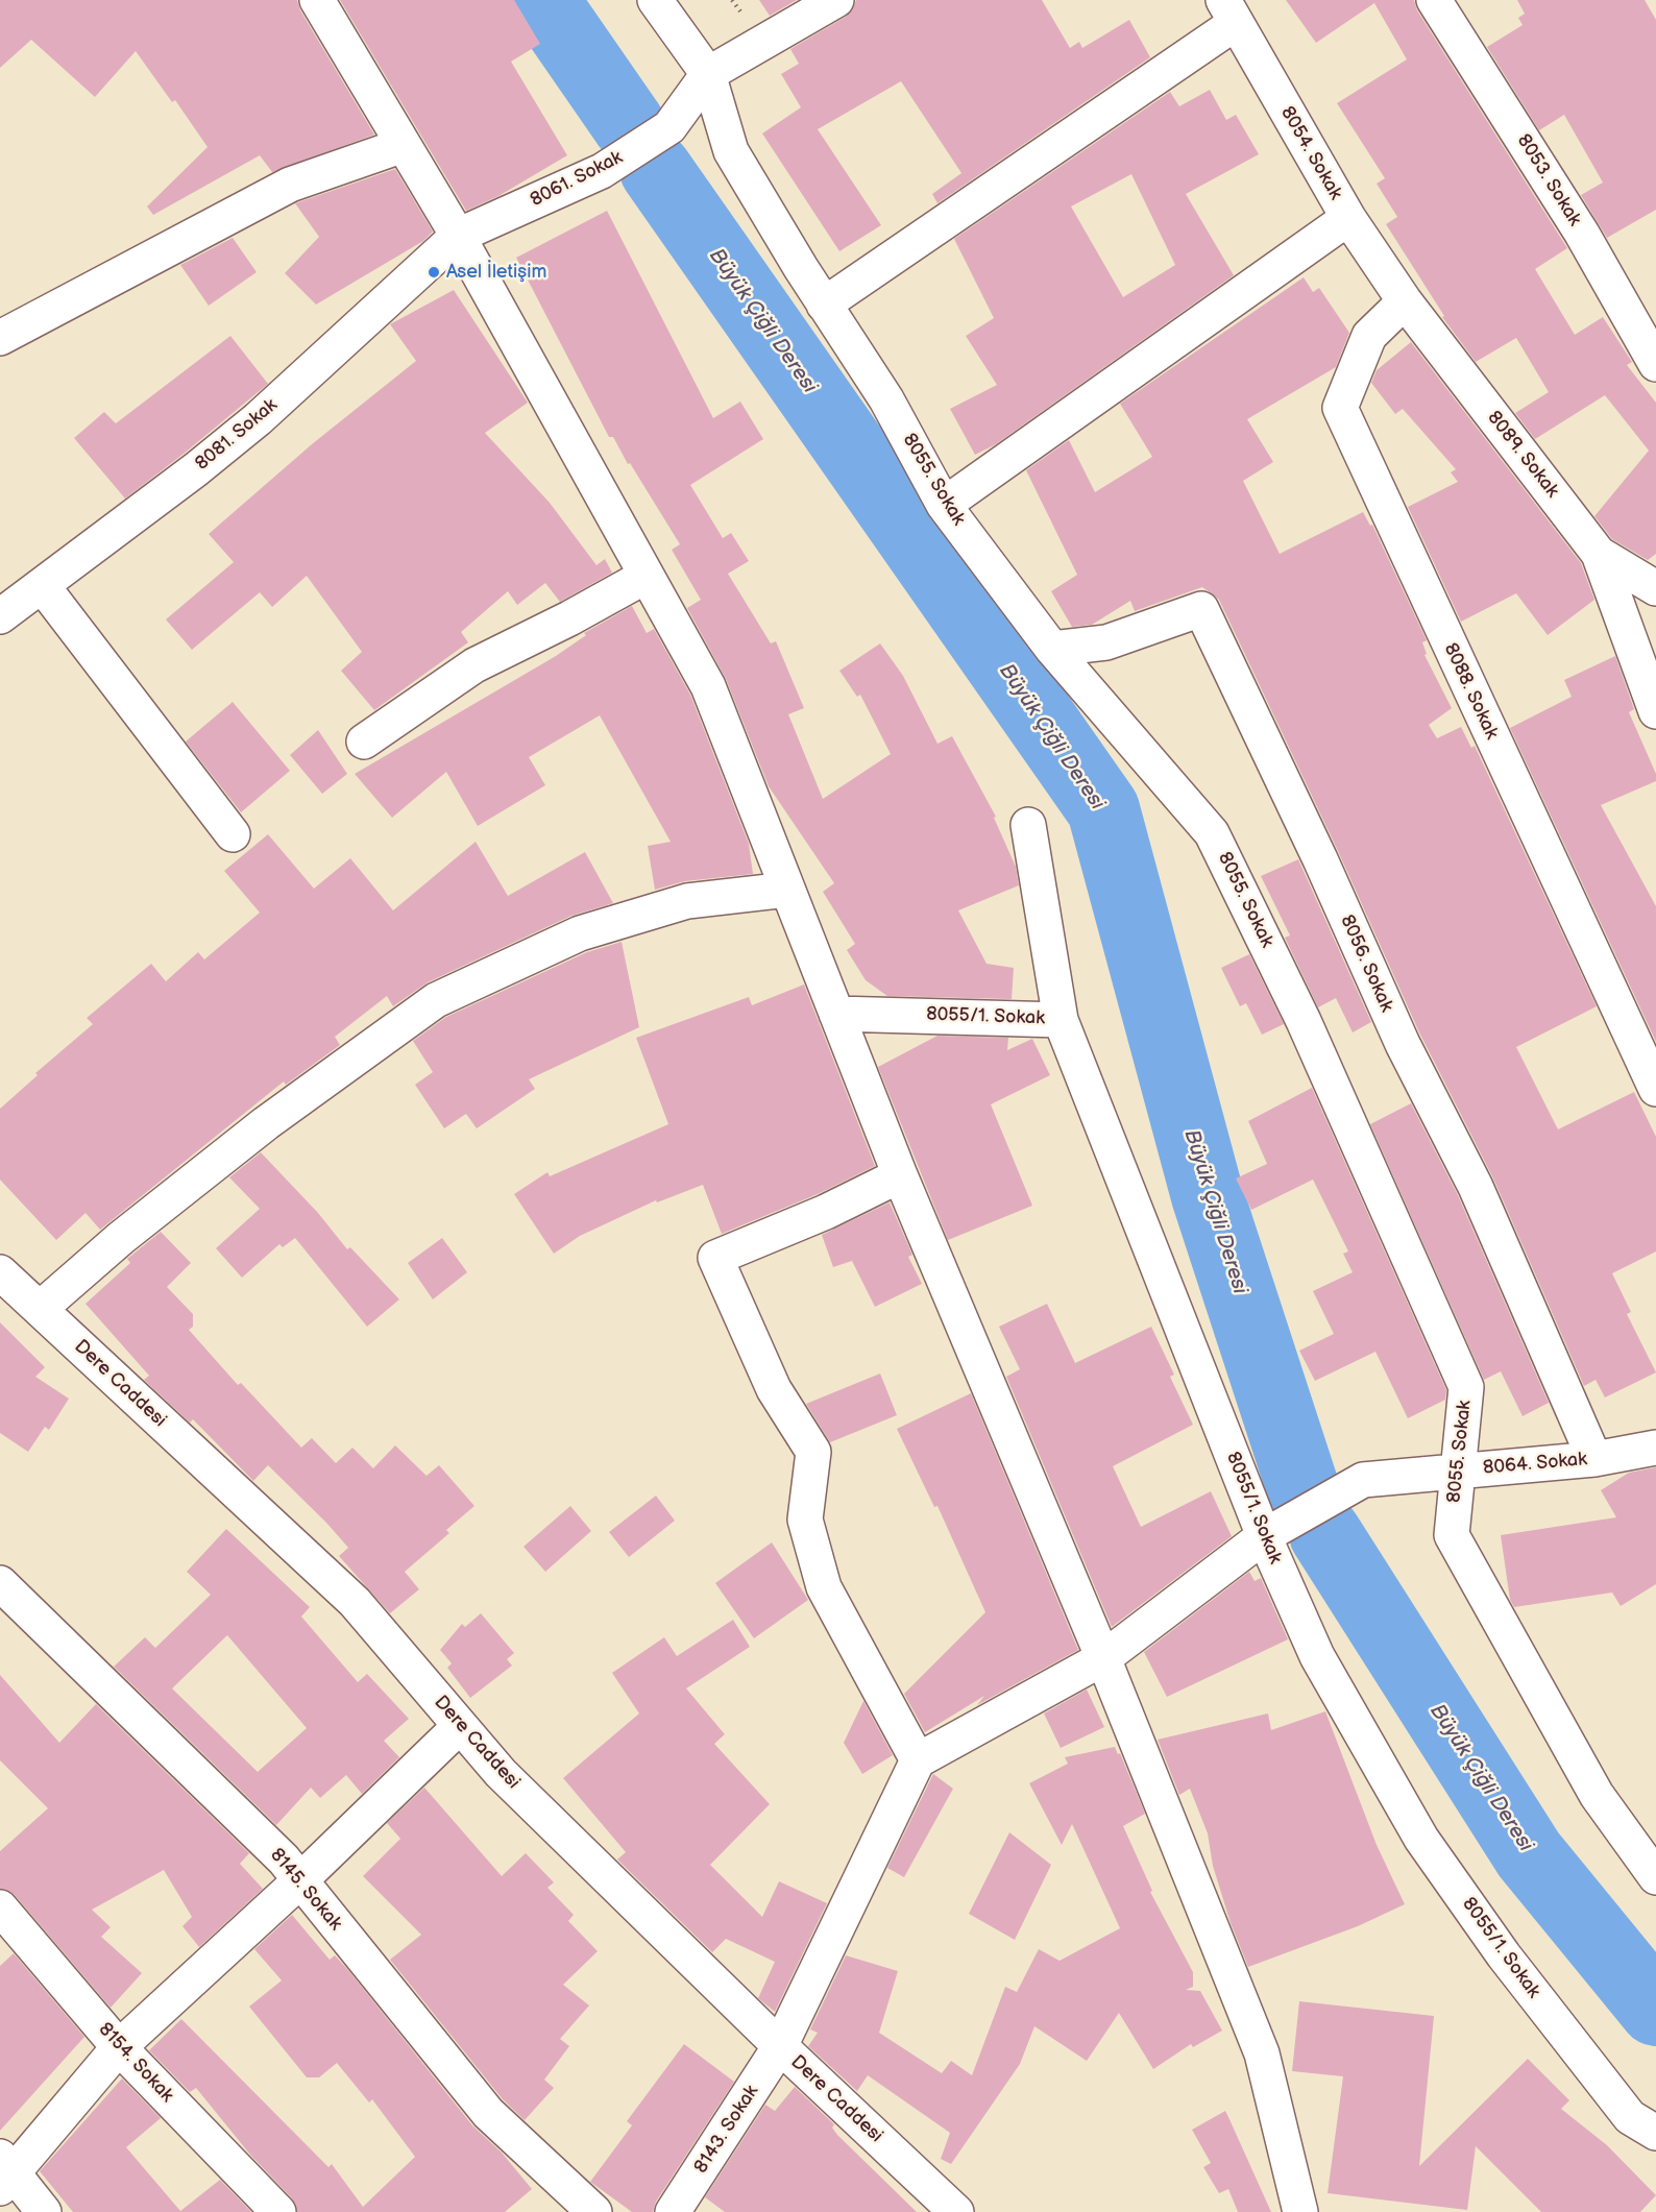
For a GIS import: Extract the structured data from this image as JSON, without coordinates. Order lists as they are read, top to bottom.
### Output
{
  "streets": {
    "street": [
      "8054. Sokak",
      "8061. Sokak",
      "8053. Sokak",
      "8081. Sokak",
      "8089. Sokak",
      "8055. Sokak",
      "8088. Sokak",
      "8056. Sokak",
      "8055/1. Sokak",
      "Dere Caddesi",
      "8064. Sokak",
      "8145. Sokak",
      "8154. Sokak",
      "8143. Sokak"
    ]
  },
  "crossings": [
    ["8054. Sokak", "8089. Sokak"],
    ["8054. Sokak", "8088. Sokak"],
    ["8061. Sokak", "8081. Sokak"],
    ["8061. Sokak", "8055. Sokak"],
    ["8089. Sokak", "8088. Sokak"],
    ["8055. Sokak", "8056. Sokak"],
    ["8055. Sokak", "8064. Sokak"],
    ["8056. Sokak", "8064. Sokak"],
    ["8055/1. Sokak", "8064. Sokak"],
    ["Dere Caddesi", "8143. Sokak"],
    ["8064. Sokak", "8143. Sokak"]
  ],
  "water": ["Büyük Çiğli Deresi"],
  "places": ["Asel İletişim"]
}
